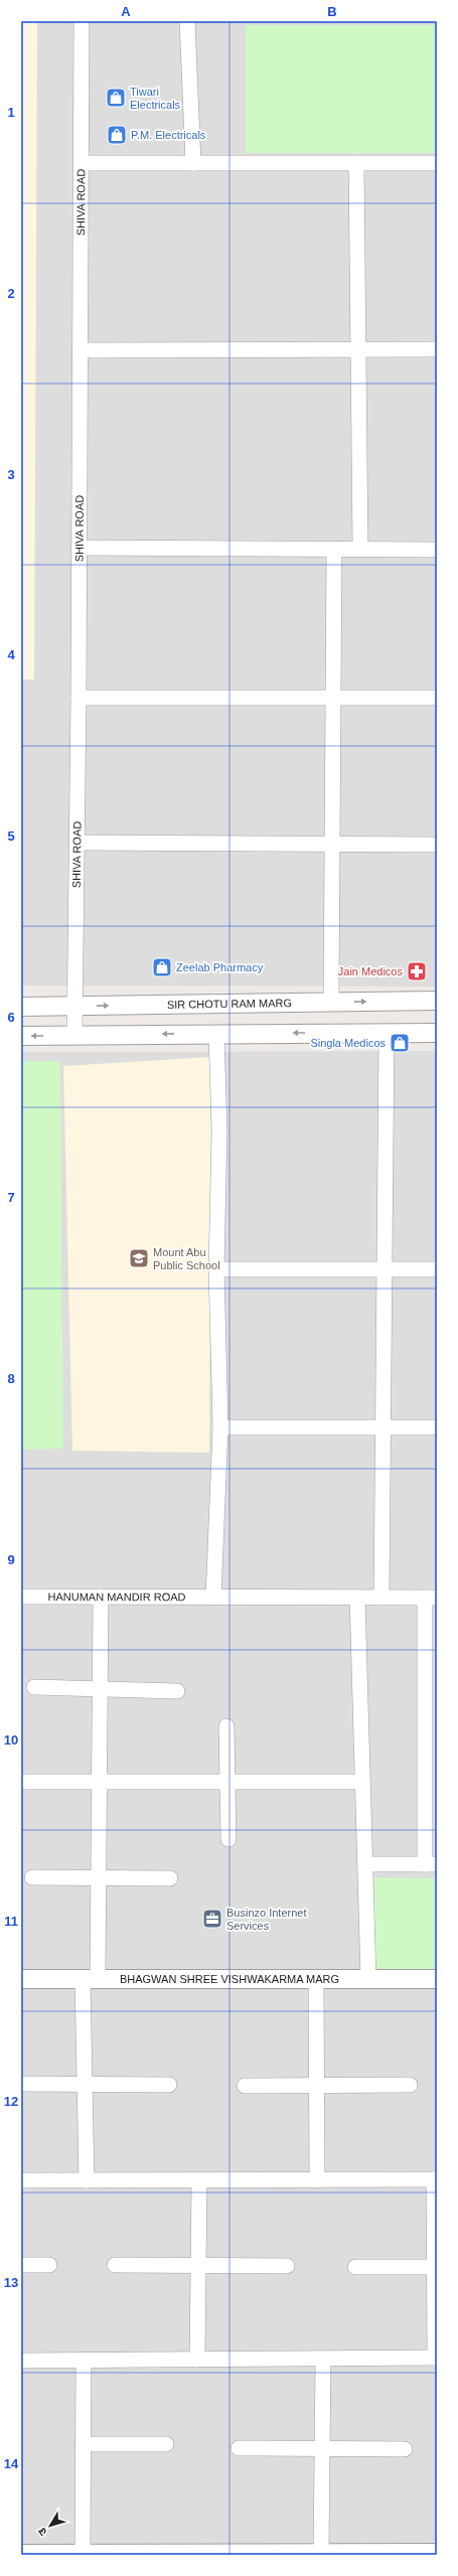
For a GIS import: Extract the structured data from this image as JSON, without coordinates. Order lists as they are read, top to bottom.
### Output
{
  "streets": {
    "street": [
      "SHIVA ROAD",
      "SIR CHOTU RAM MARG",
      "HANUMAN MANDIR ROAD",
      "BHAGWAN SHREE VISHWAKARMA MARG"
    ]
  },
  "crossings": [
    ["SHIVA ROAD", "SIR CHOTU RAM MARG"]
  ],
  "places": {
    "shop": [
      "Tiwari Electricals",
      "P.M. Electricals",
      "Zeelab Pharmacy",
      "Singla Medicos"
    ],
    "pharmacy": ["Jain Medicos"],
    "school or university": ["Mount Abu Public School"],
    "office": ["Businzo Internet Services"]
  },
  "north": "bottom left",
  "grid": {
    "columns": ["A", "B"],
    "rows": [
      "1",
      "2",
      "3",
      "4",
      "5",
      "6",
      "7",
      "8",
      "9",
      "10",
      "11",
      "12",
      "13",
      "14"
    ]
  }
}
